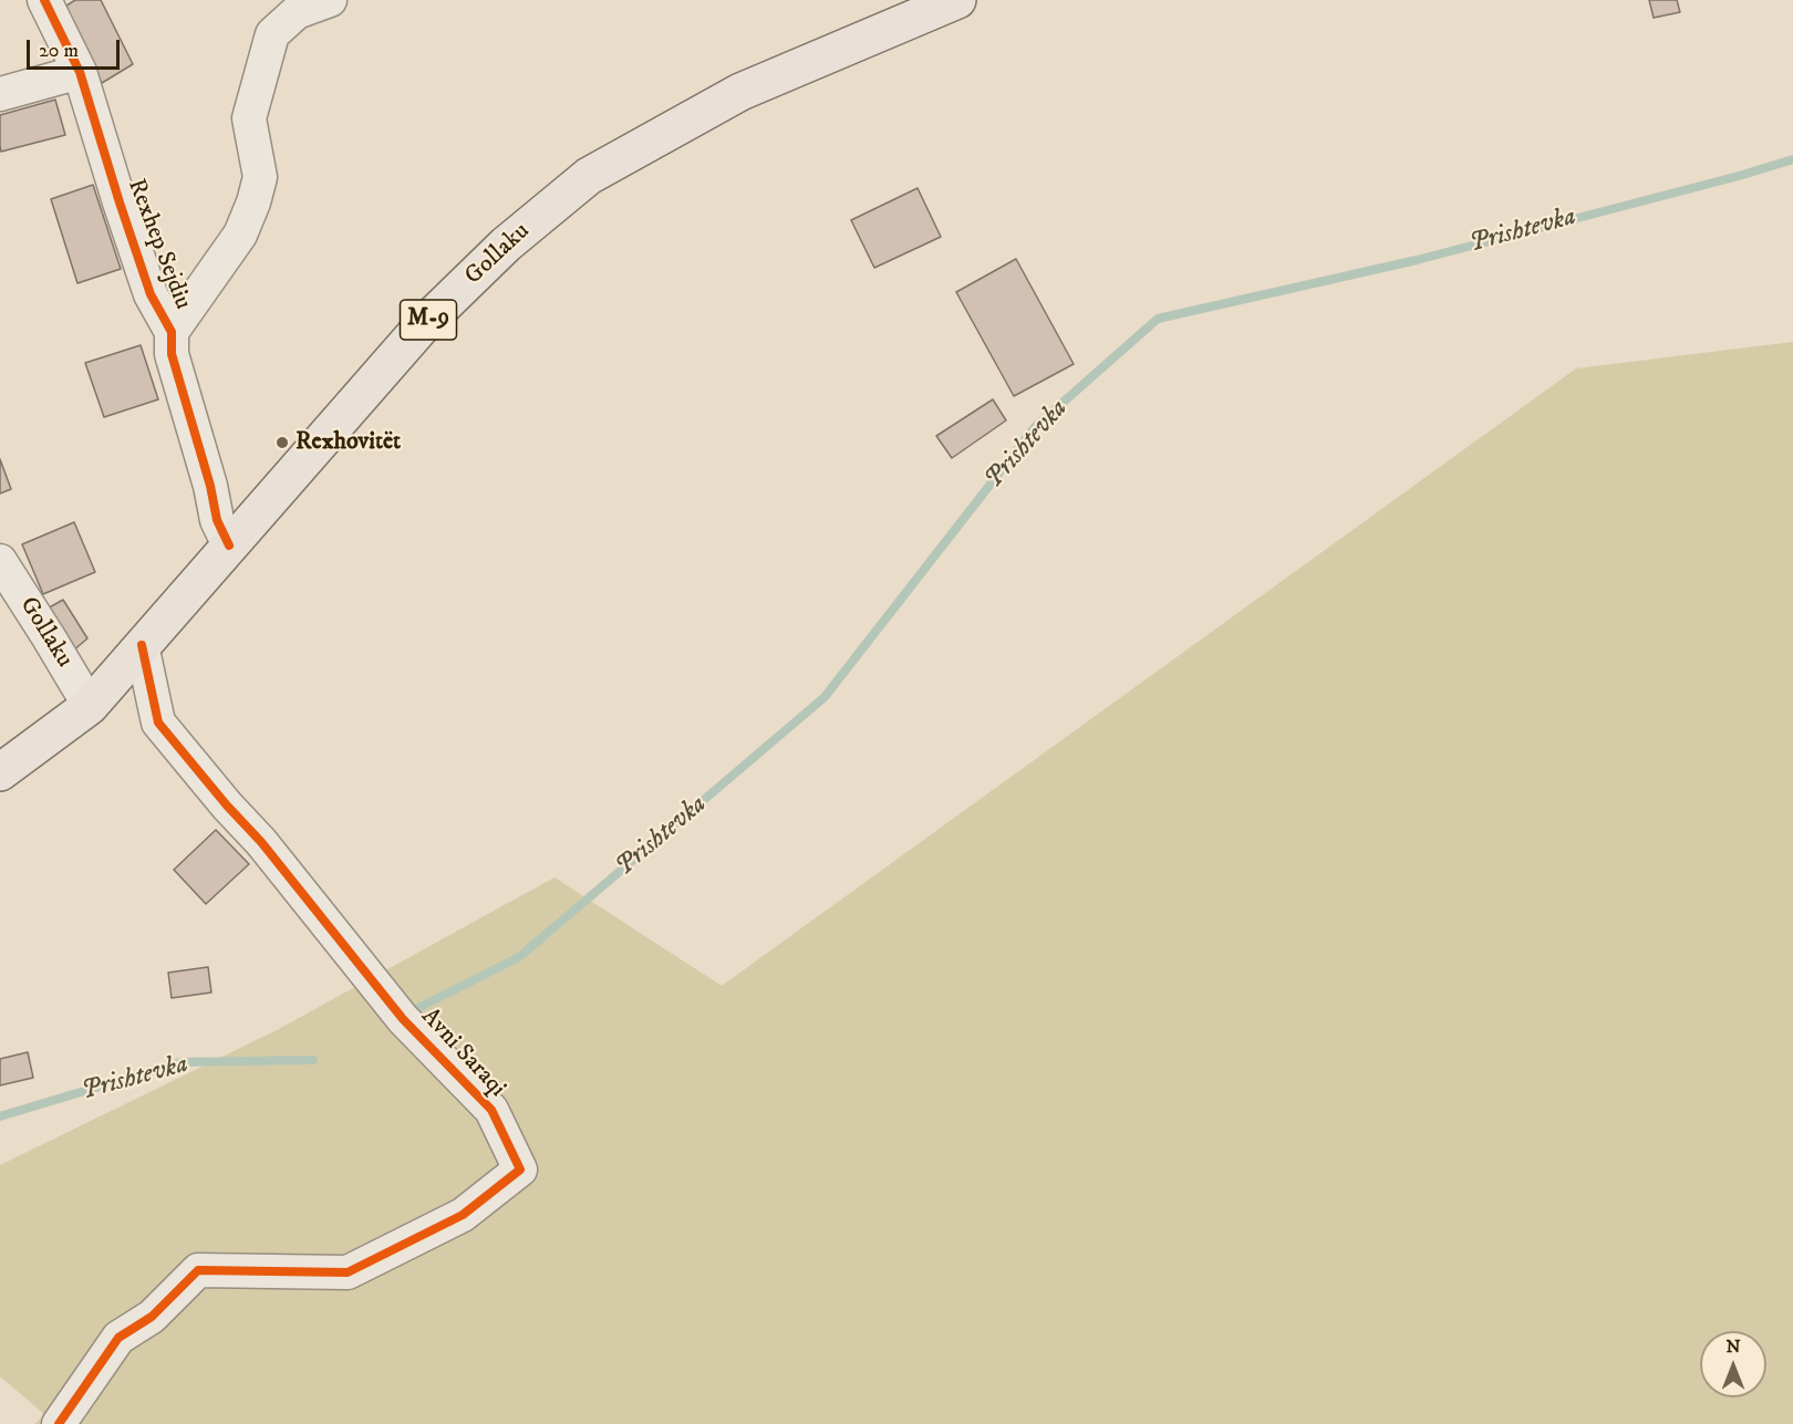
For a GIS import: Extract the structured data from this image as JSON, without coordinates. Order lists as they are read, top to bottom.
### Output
{
  "streets": {
    "main road": ["Gollaku", "M-9"],
    "street": ["Rexhep Sejdiu", "Avni Saraqi"]
  },
  "crossings": [
    ["Rexhep Sejdiu", "Gollaku"],
    ["Gollaku", "Avni Saraqi"]
  ],
  "water": ["Prishtevka"],
  "places": ["Rexhovitët"],
  "scale_bar": "20 m",
  "north": "top"
}
